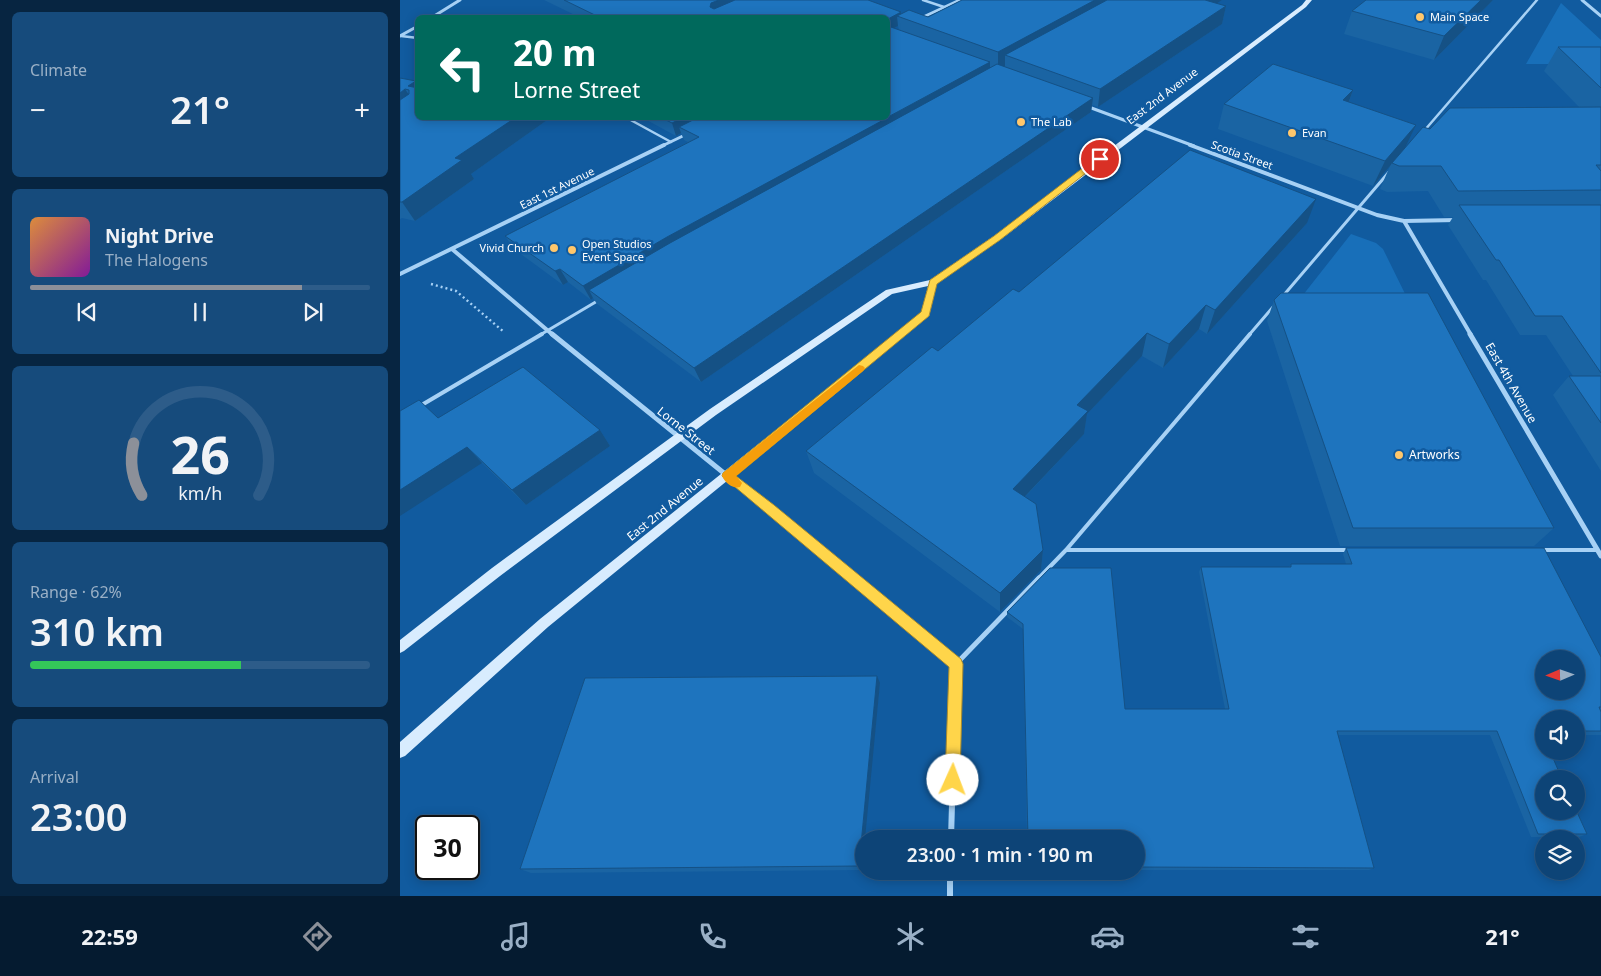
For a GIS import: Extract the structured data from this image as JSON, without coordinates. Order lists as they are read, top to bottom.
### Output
{
  "streets": {
    "main road": ["East 2nd Avenue"],
    "street": [
      "Scotia Street",
      "East 1st Avenue",
      "East 4th Avenue",
      "Lorne Street"
    ]
  },
  "crossings": [
    ["East 2nd Avenue", "Scotia Street"],
    ["East 2nd Avenue", "Lorne Street"],
    ["Scotia Street", "East 4th Avenue"],
    ["East 1st Avenue", "Lorne Street"]
  ],
  "places": [
    "Main Space",
    "The Lab",
    "Evan",
    "Vivid Church",
    "Open Studios Event Space",
    "Artworks"
  ],
  "north": "left",
  "page": {
    "tile": [
      "Climate",
      ["Range · 62%", "310 km"],
      ["Arrival", "23:00"]
    ],
    "turn": ["20 m", "Lorne Street"],
    "heat": ["−", "21°", "+"],
    "song": ["Night Drive", "The Halogens"],
    "limit": "30",
    "trip": "23:00 · 1 min · 190 m",
    "tabs": ["22:59", "21°"],
    "gauge": ["26", "km/h"]
  }
}
